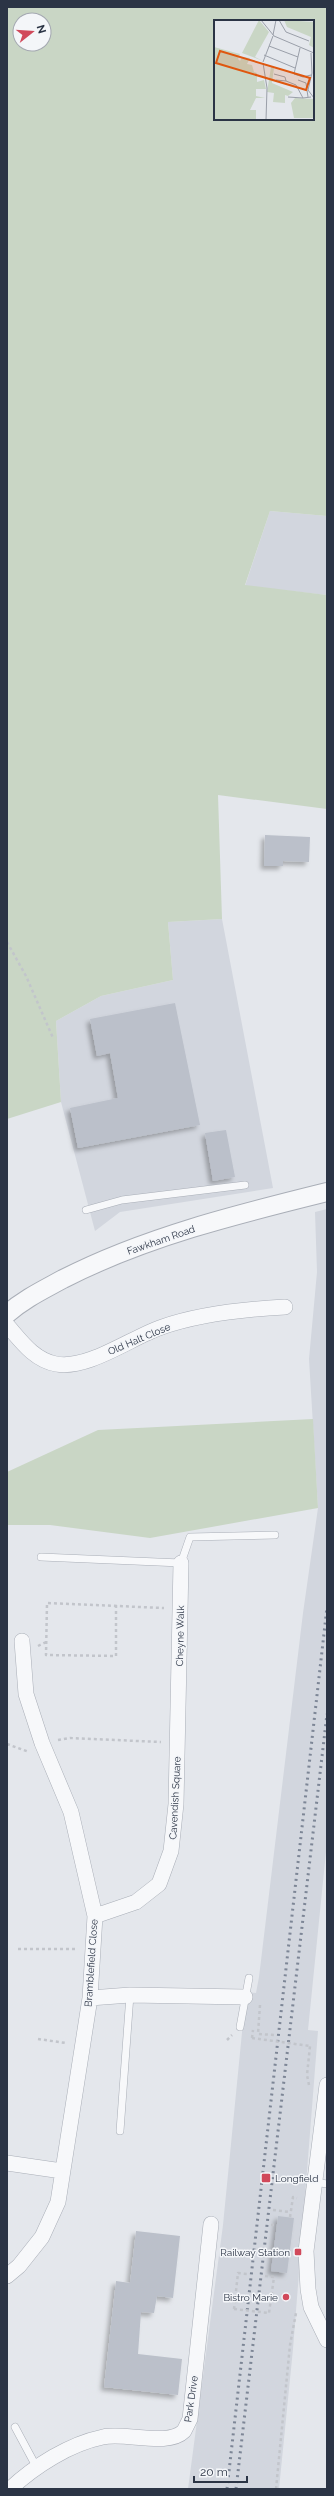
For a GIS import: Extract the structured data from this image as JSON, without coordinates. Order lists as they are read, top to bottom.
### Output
{
  "streets": {
    "street": [
      "Fawkham Road",
      "Old Halt Close",
      "Cheyne Walk",
      "Cavendish Square",
      "Bramblefield Close",
      "Park Drive"
    ]
  },
  "crossings": [
    ["Cheyne Walk", "Cavendish Square"],
    ["Cavendish Square", "Bramblefield Close"]
  ],
  "places": {
    "transit": ["Longfield", "Railway Station"],
    "other": ["Bistro Marie"]
  },
  "scale_bar": "20 m",
  "north": "right"
}
